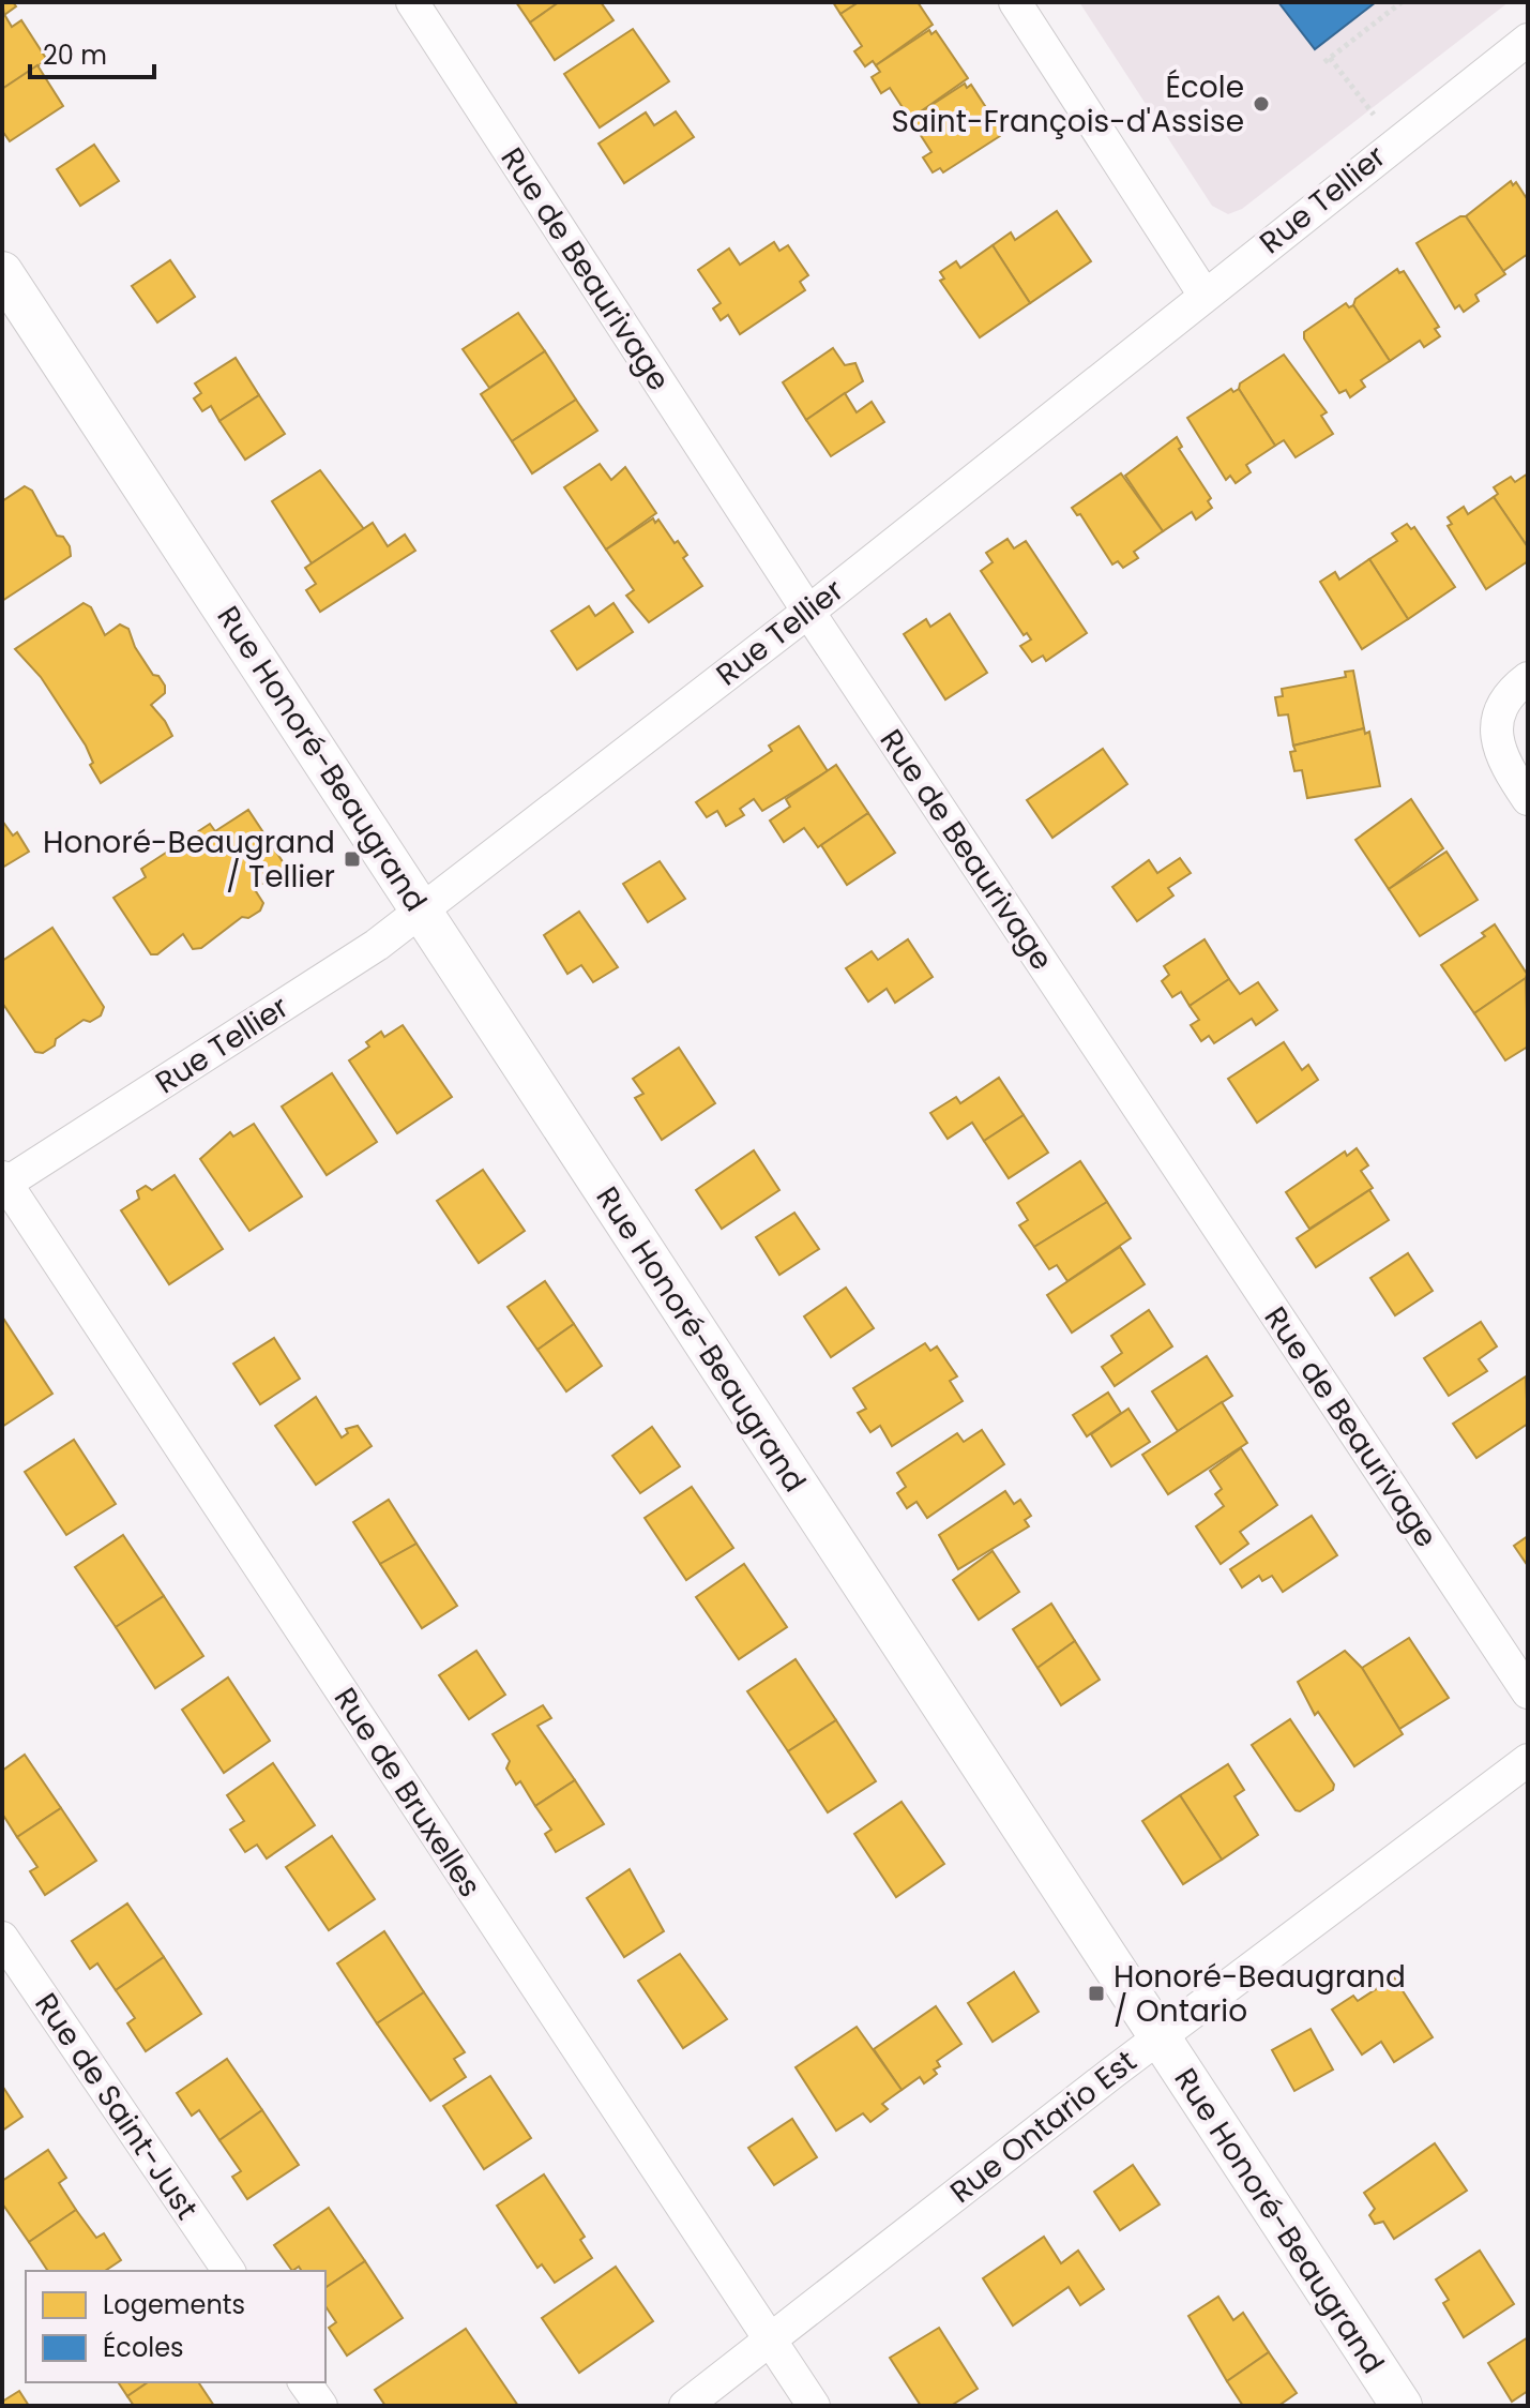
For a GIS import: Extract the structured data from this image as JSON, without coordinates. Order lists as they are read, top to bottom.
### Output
{
  "streets": {
    "street": [
      "Rue Tellier",
      "Rue de Beaurivage",
      "Rue Honoré-Beaugrand",
      "Rue de Bruxelles",
      "Rue de Saint-Just",
      "Rue Ontario Est"
    ]
  },
  "crossings": [
    ["Rue Tellier", "Rue de Beaurivage"],
    ["Rue Tellier", "Rue Honoré-Beaugrand"],
    ["Rue Tellier", "Rue de Bruxelles"],
    ["Rue Honoré-Beaugrand", "Rue Ontario Est"],
    ["Rue de Bruxelles", "Rue Ontario Est"]
  ],
  "places": {
    "other": ["École Saint-François-d'Assise"],
    "transit": ["Honoré-Beaugrand / Tellier", "Honoré-Beaugrand / Ontario"]
  },
  "legend": ["Logements", "Écoles"],
  "scale_bar": "20 m"
}
